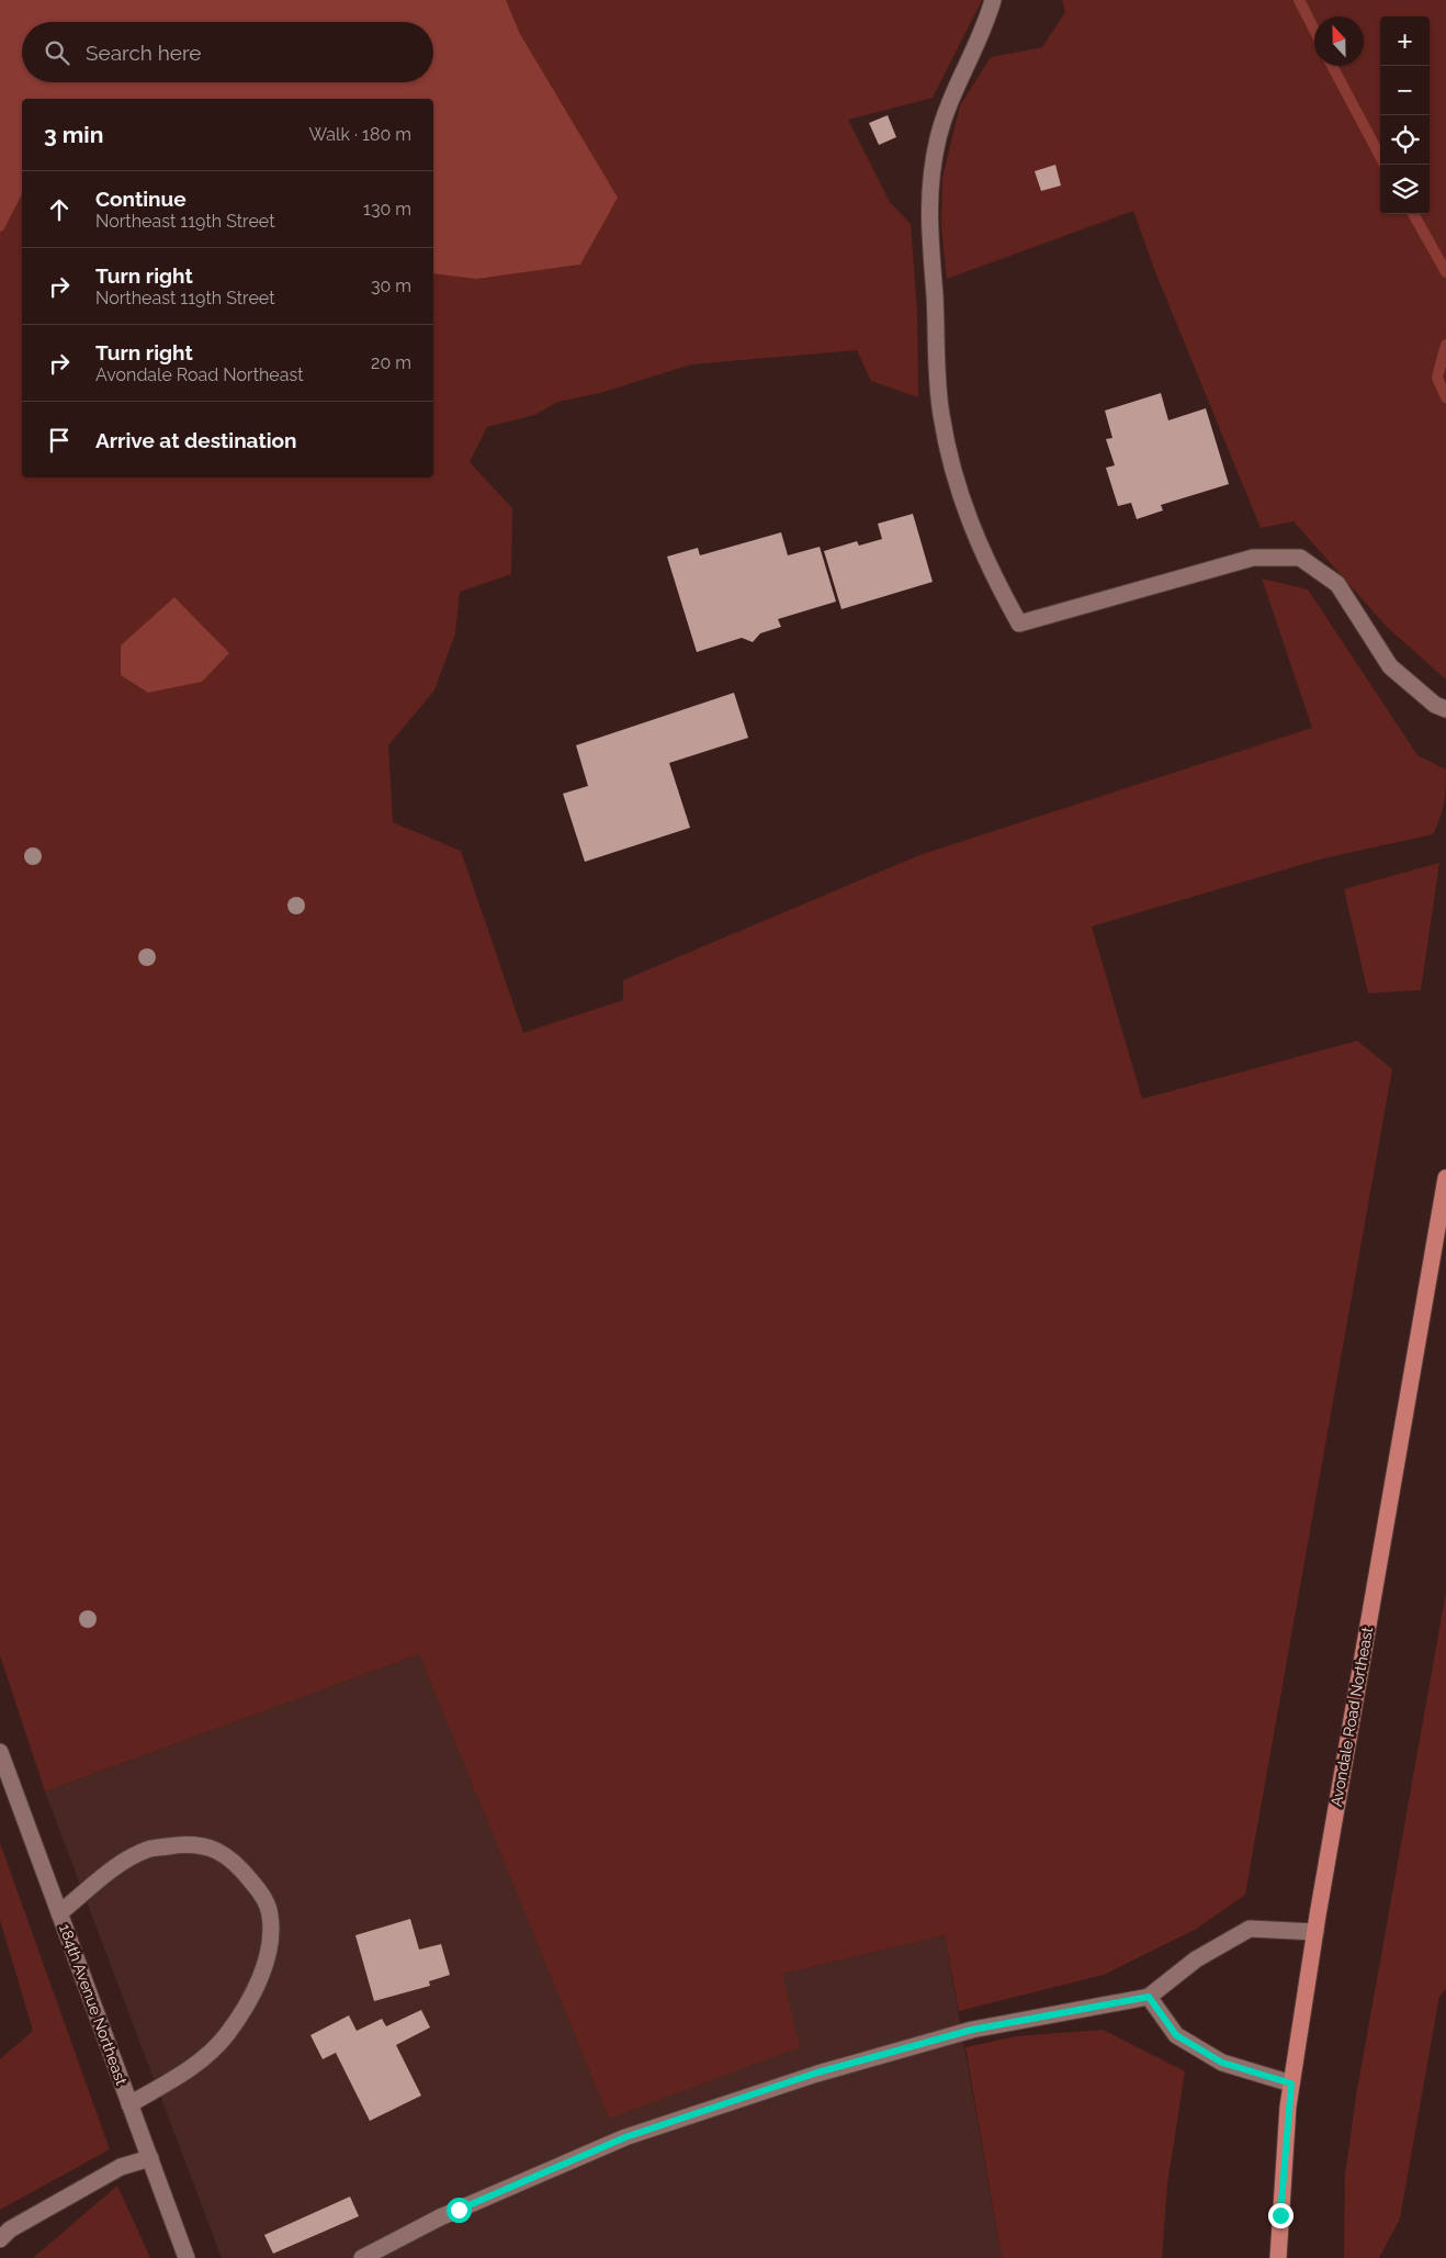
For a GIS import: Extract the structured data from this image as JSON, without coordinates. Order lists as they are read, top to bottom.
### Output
{
  "streets": {
    "main road": ["Avondale Road Northeast"],
    "street": ["184th Avenue Northeast"]
  },
  "north": "top",
  "page": {
    "map_buttons": ["+", "−"],
    "search": "Search here",
    "heading": ["3 min", "Walk · 180 m"],
    "list": [
      ["Continue", "Northeast 119th Street", "130 m"],
      ["Turn right", "Northeast 119th Street", "30 m"],
      ["Turn right", "Avondale Road Northeast", "20 m"],
      "Arrive at destination"
    ]
  }
}
